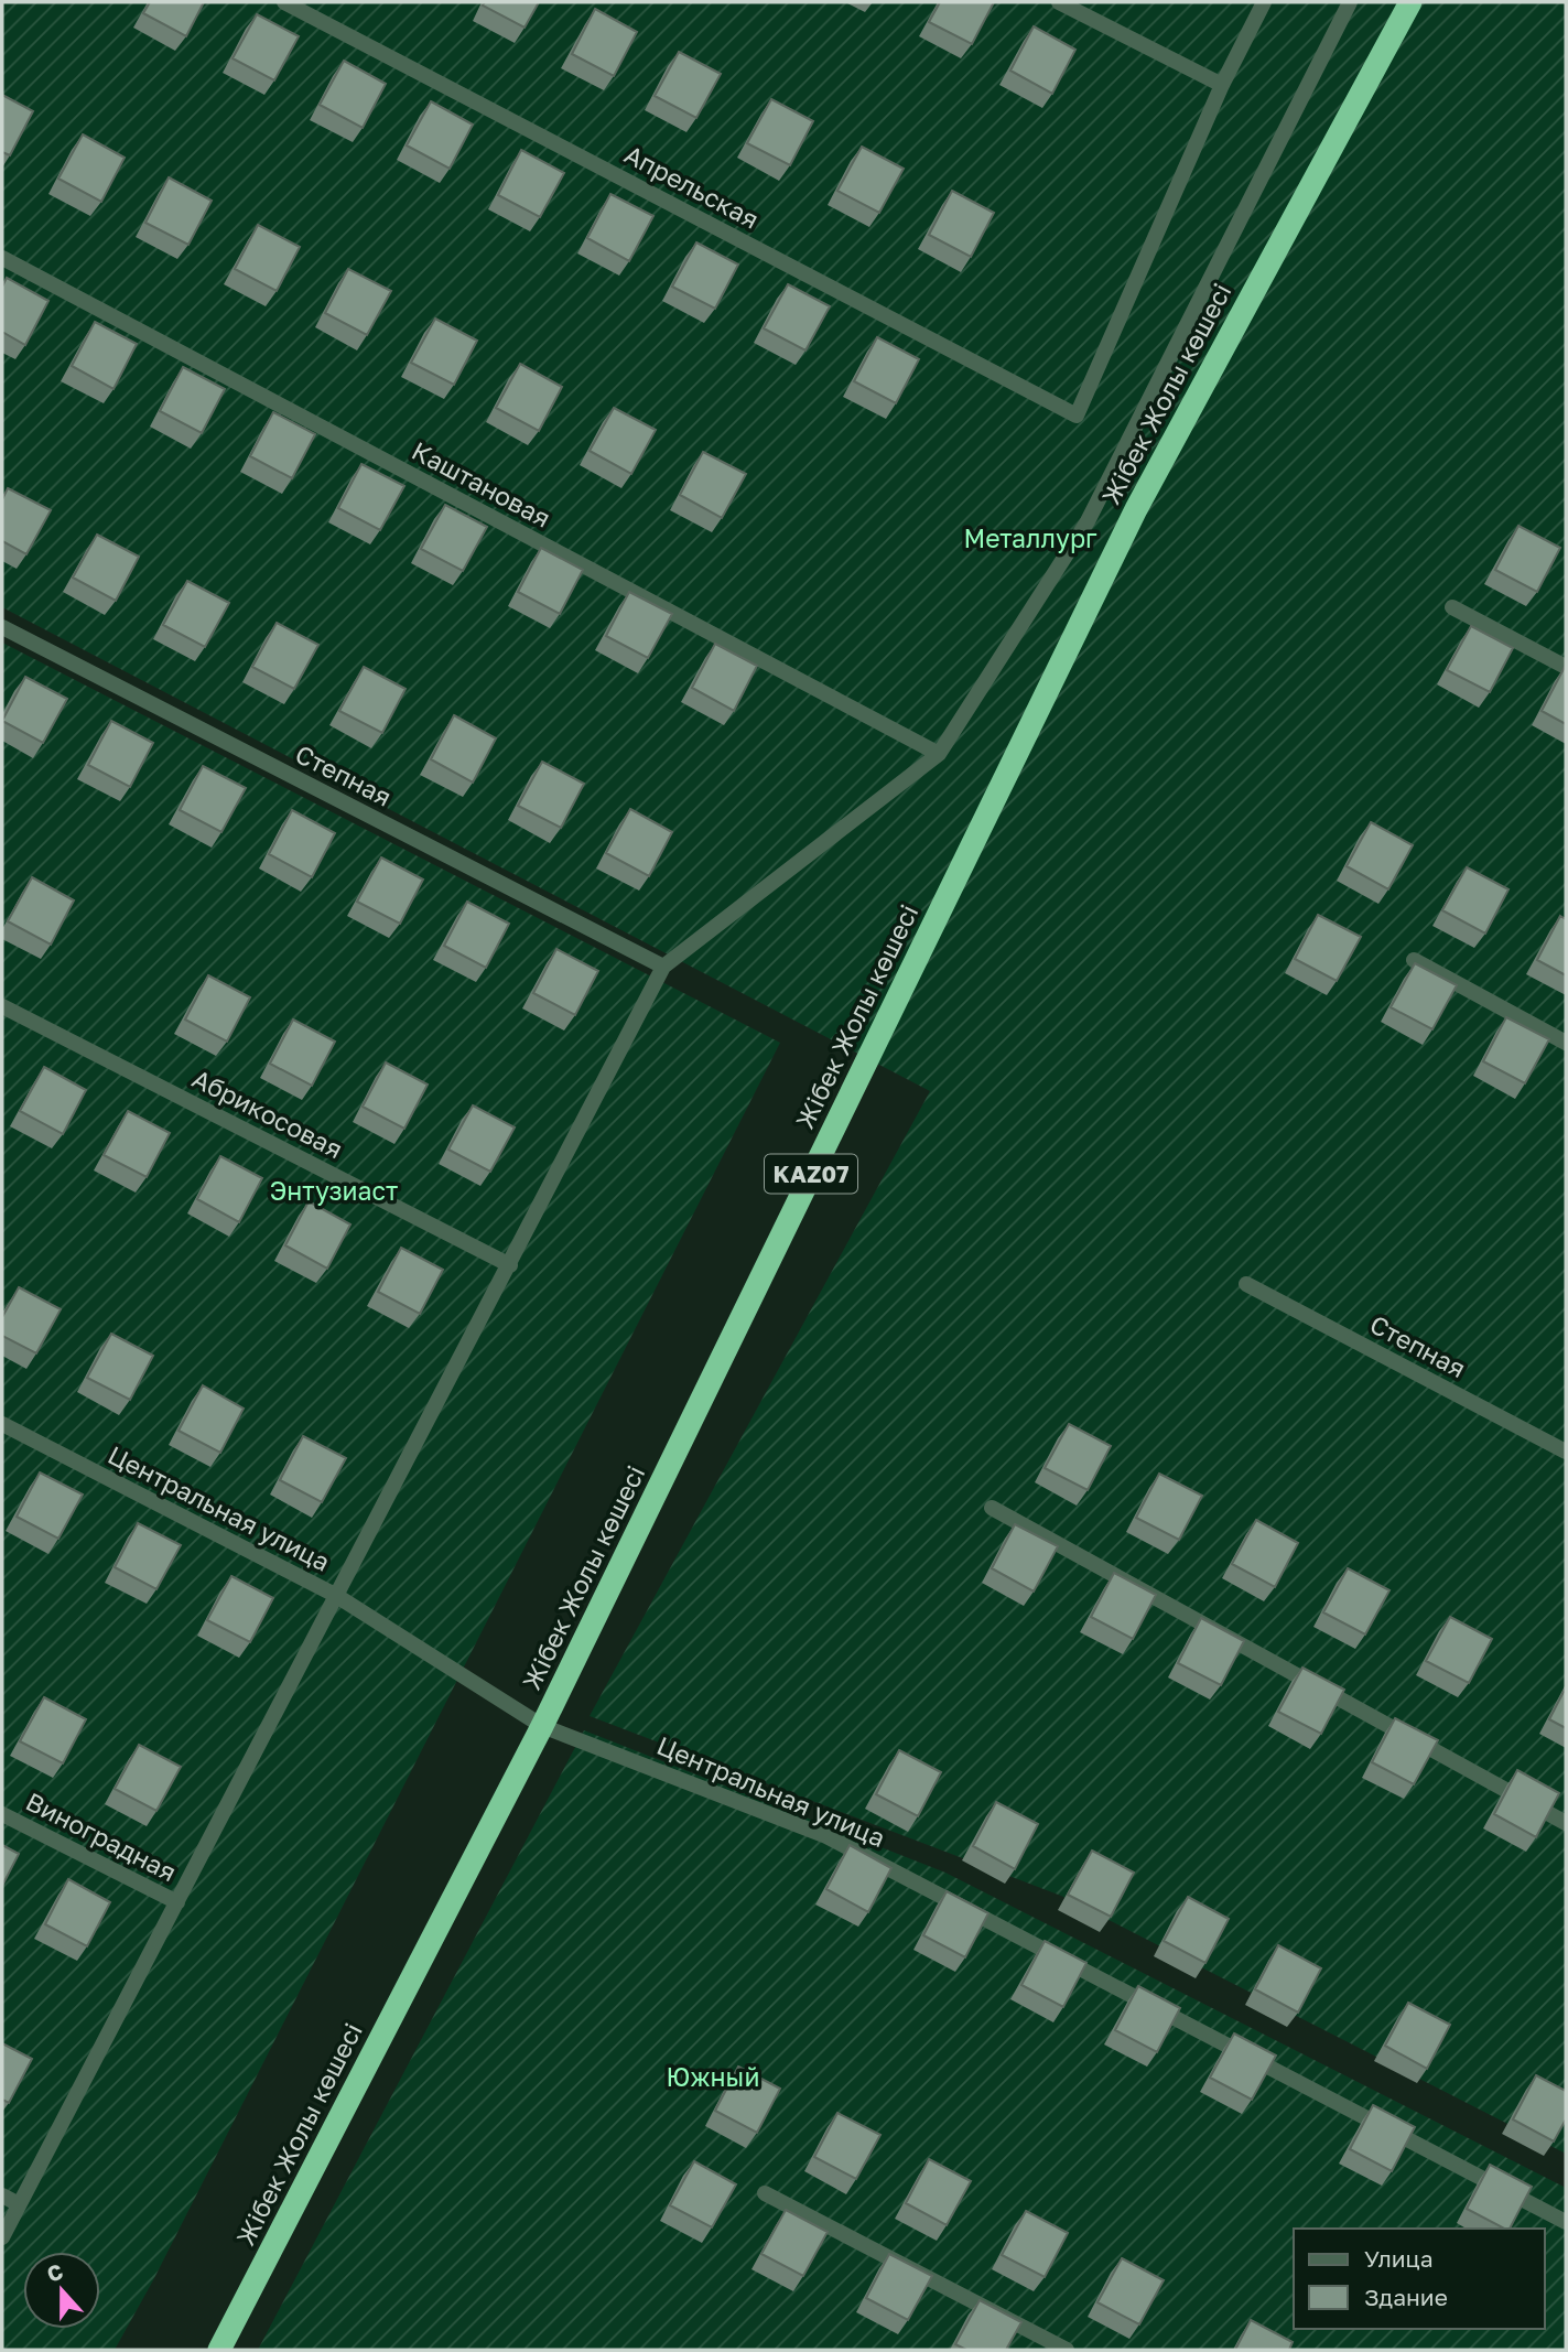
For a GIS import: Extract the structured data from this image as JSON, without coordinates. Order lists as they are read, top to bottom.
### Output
{
  "streets": {
    "highway": ["Жібек Жолы көшесі", "KAZ07"],
    "street": [
      "Апрельская",
      "Каштановая",
      "Степная",
      "Абрикосовая",
      "Центральная улица",
      "Виноградная"
    ]
  },
  "crossings": [
    ["Жібек Жолы көшесі", "Центральная улица"]
  ],
  "parks": ["Металлург", "Энтузиаст", "Южный"],
  "legend": ["Улица", "Здание"],
  "north": "top"
}
